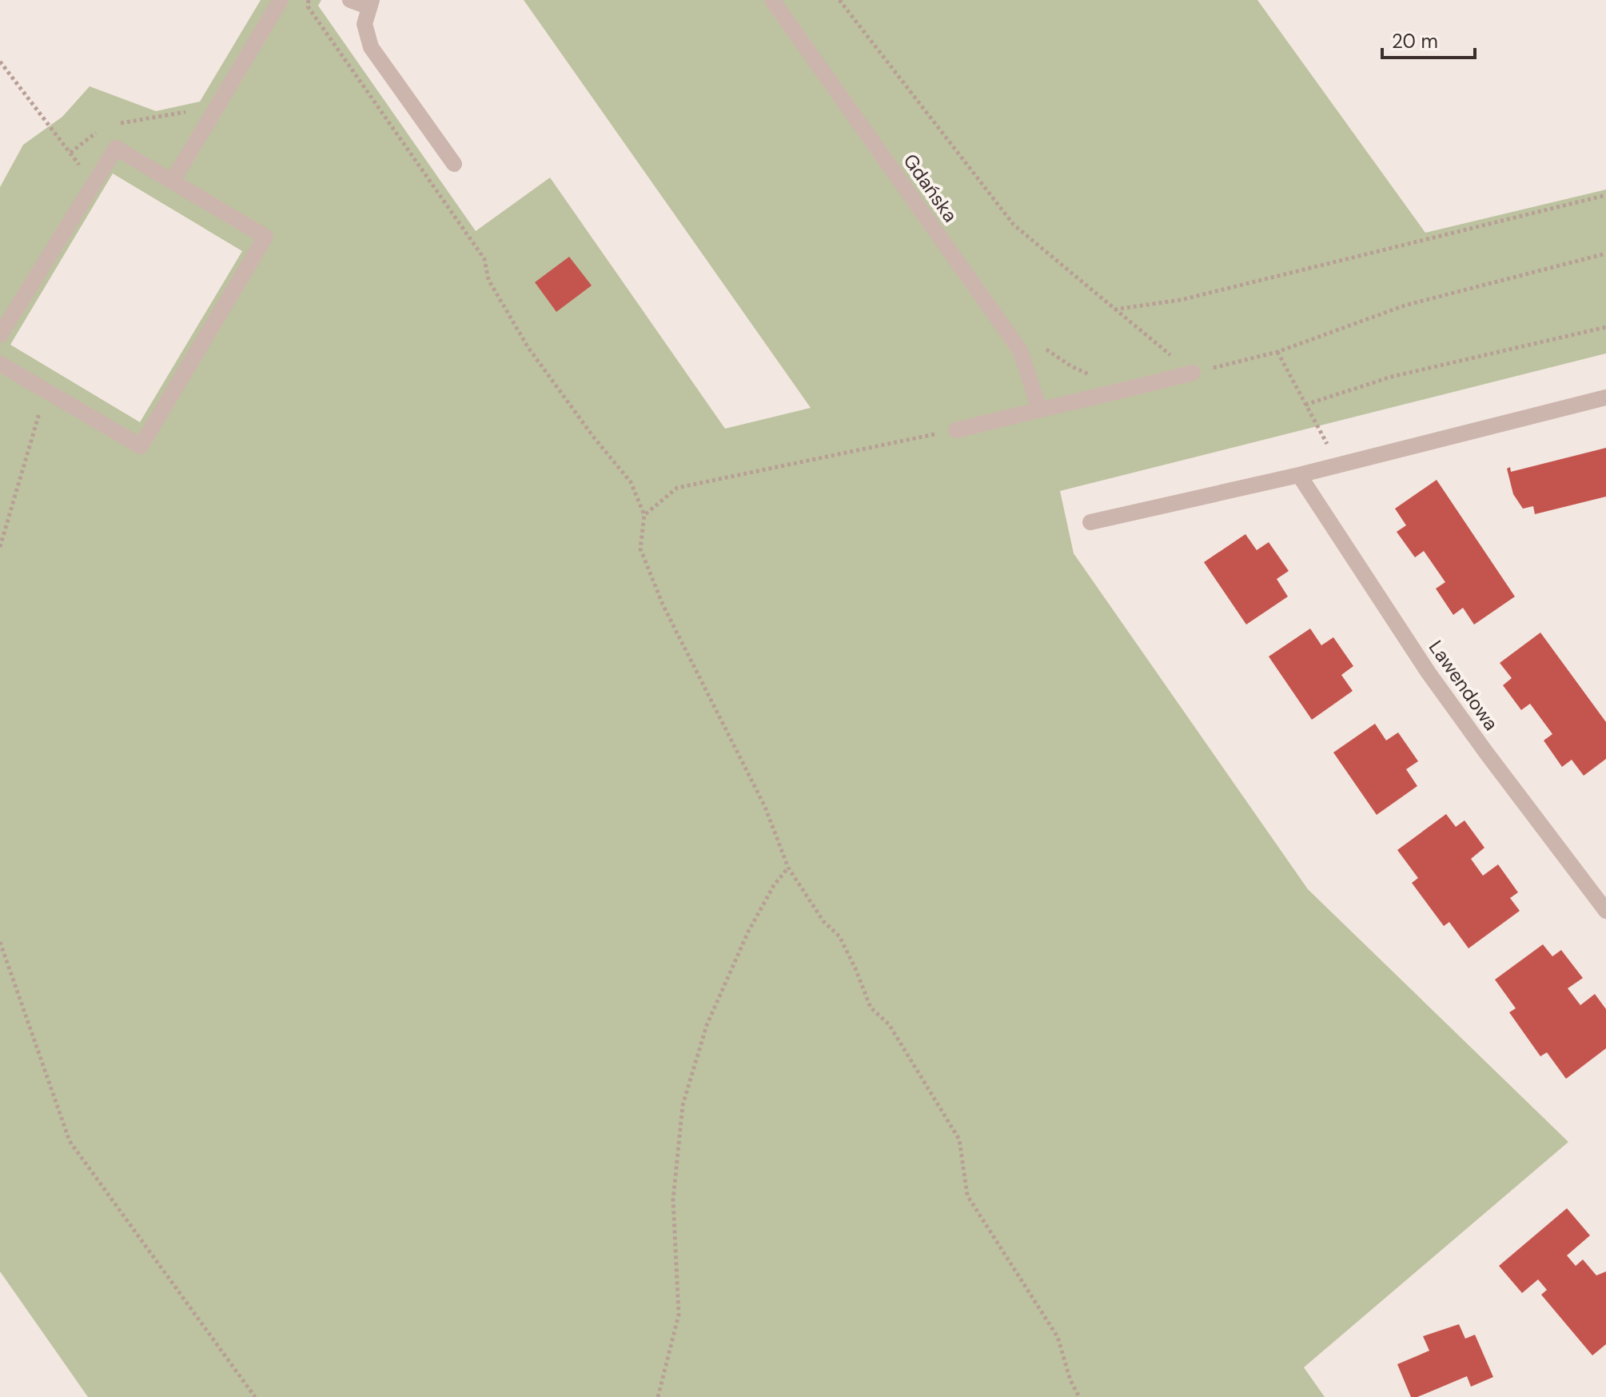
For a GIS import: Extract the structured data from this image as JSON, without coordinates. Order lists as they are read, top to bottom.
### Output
{
  "streets": {
    "street": ["Gdańska", "Lawendowa"]
  },
  "scale_bar": "20 m"
}
